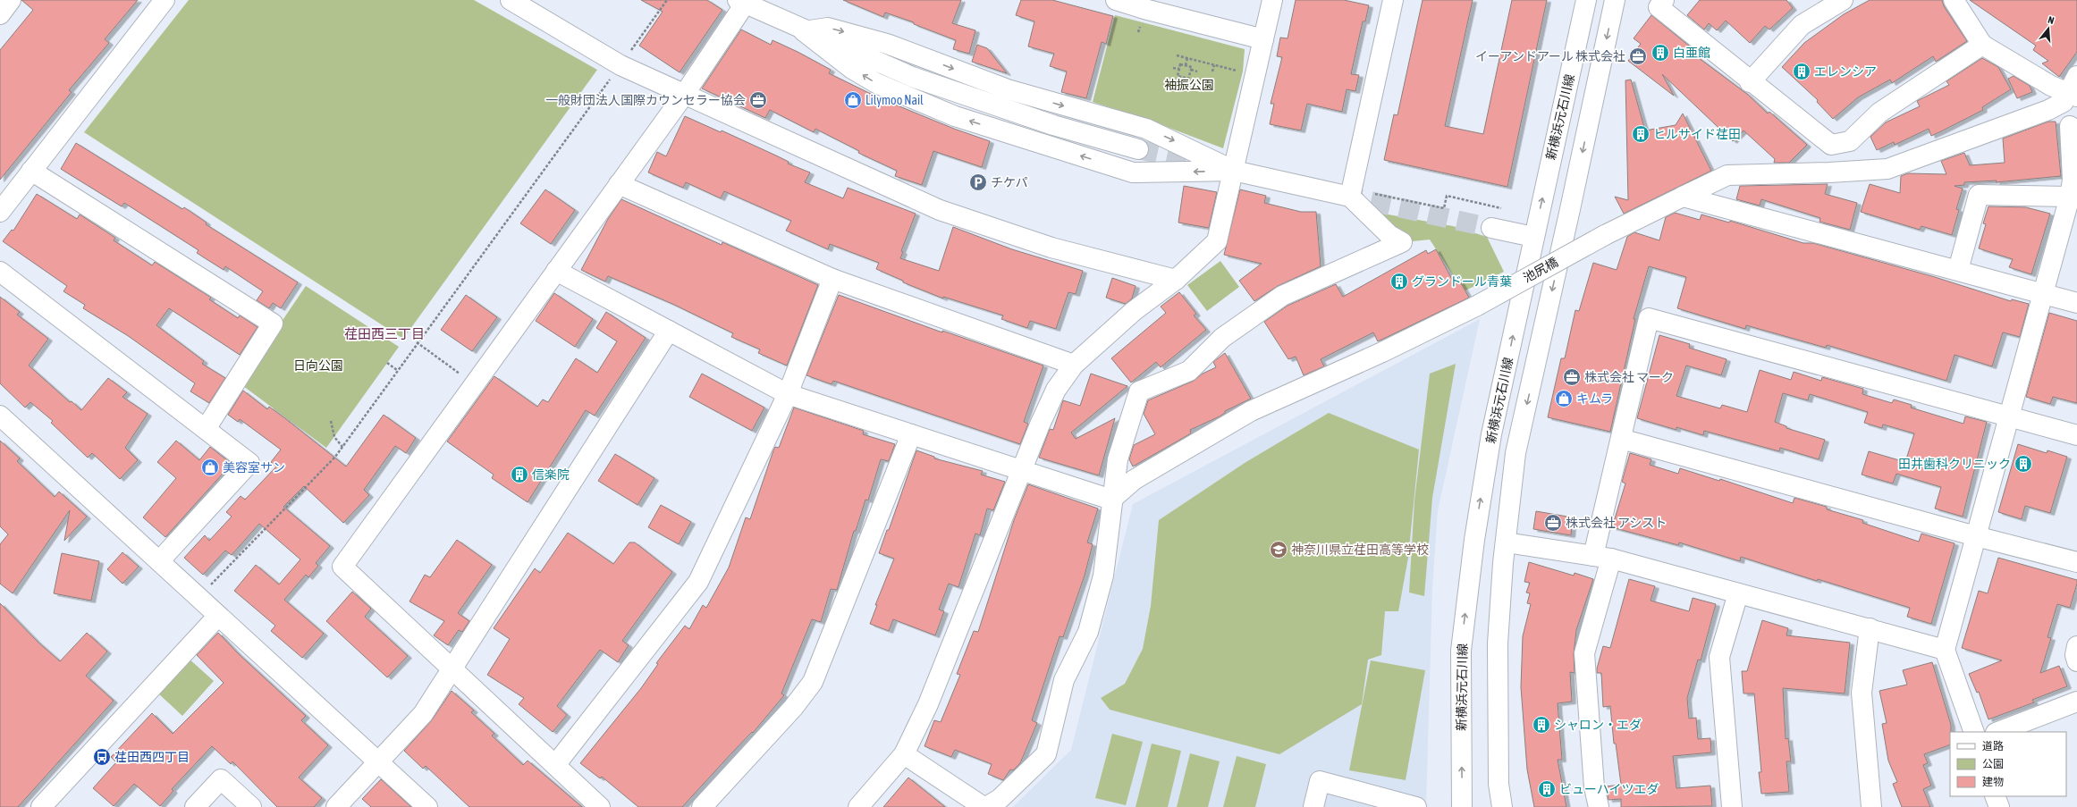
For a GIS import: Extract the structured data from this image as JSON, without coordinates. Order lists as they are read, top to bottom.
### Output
{
  "streets": {
    "street": ["新横浜元石川線", "池尻橋"]
  },
  "districts": ["荏田西三丁目"],
  "parks": ["袖振公園", "日向公園"],
  "places": {
    "building": [
      "白亜館",
      "エレンシア",
      "ヒルサイド荏田",
      "グランドール青葉",
      "田井歯科クリニック",
      "信楽院",
      "シャロン・エダ",
      "ビューハイツエダ"
    ],
    "office": [
      "イーアンドアール 株式会社",
      "一般財団法人国際カウンセラー協会",
      "株式会社 マーク",
      "株式会社 アシスト"
    ],
    "shop": ["Lilymoo Nail", "キムラ", "美容室サン"],
    "parking": ["チケパ"],
    "school or university": ["神奈川県立荏田高等学校"],
    "bus stop": ["荏田西四丁目"]
  },
  "legend": ["道路", "公園", "建物"],
  "north": "top"
}
